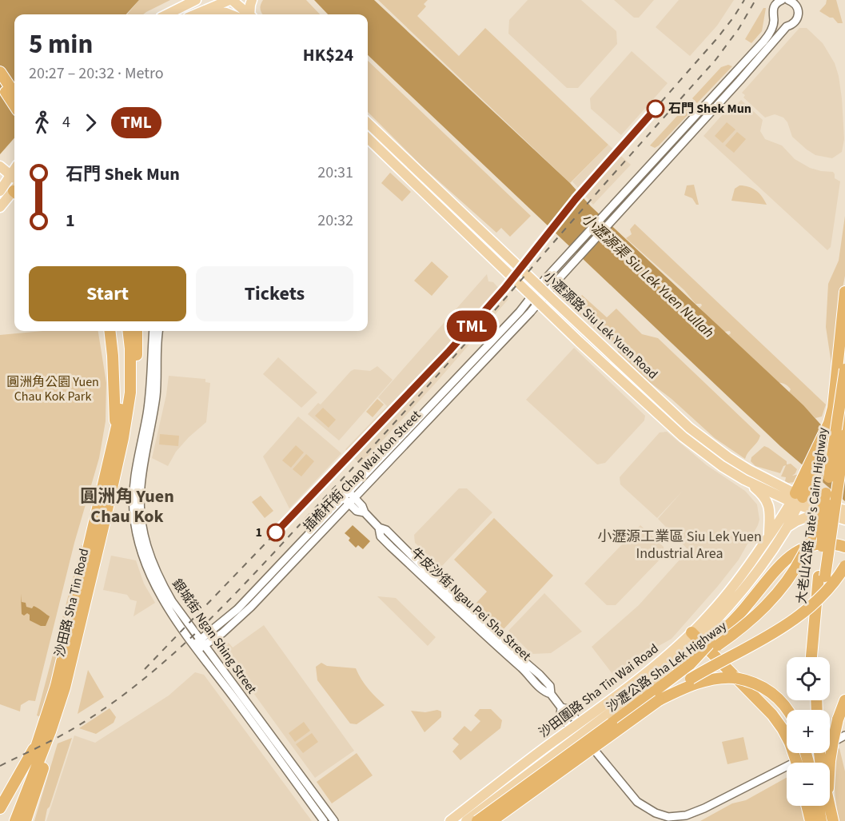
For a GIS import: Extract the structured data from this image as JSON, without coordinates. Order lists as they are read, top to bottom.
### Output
{
  "streets": {
    "highway": ["大老山公路 Tate's Cairn Highway", "沙田路 Sha Tin Road", "沙瀝公路 Sha Lek Highway"],
    "main road": ["小瀝源路 Siu Lek Yuen Road", "沙田圍路 Sha Tin Wai Road"],
    "street": ["插桅杆街 Chap Wai Kon Street", "牛皮沙街 Ngau Pei Sha Street", "銀城街 Ngan Shing Street"]
  },
  "crossings": [
    ["小瀝源路 Siu Lek Yuen Road", "插桅杆街 Chap Wai Kon Street"],
    ["小瀝源路 Siu Lek Yuen Road", "沙田圍路 Sha Tin Wai Road"],
    ["插桅杆街 Chap Wai Kon Street", "牛皮沙街 Ngau Pei Sha Street"],
    ["插桅杆街 Chap Wai Kon Street", "銀城街 Ngan Shing Street"],
    ["大老山公路 Tate's Cairn Highway", "沙瀝公路 Sha Lek Highway"],
    ["牛皮沙街 Ngau Pei Sha Street", "沙田圍路 Sha Tin Wai Road"]
  ],
  "districts": ["圓洲角 Yuen Chau Kok", "小瀝源工業區 Siu Lek Yuen Industrial Area"],
  "water": ["小瀝源渠 Siu Lek Yuen Nullah"],
  "parks": ["圓洲角公園 Yuen Chau Kok Park"],
  "places": ["石門 Shek Mun", "1"],
  "lines": ["metro line TML"],
  "page": {
    "on_map": "TML",
    "heading": ["5 min", "20:27 – 20:32 · Metro", "HK$24"],
    "legs": ["4", "TML"],
    "list": [
      {
        "name": "石門 Shek Mun",
        "value": "20:31"
      },
      {
        "name": "1",
        "value": "20:32"
      }
    ],
    "buttons": ["Start", "Tickets"],
    "map_buttons": ["+", "−"]
  }
}
